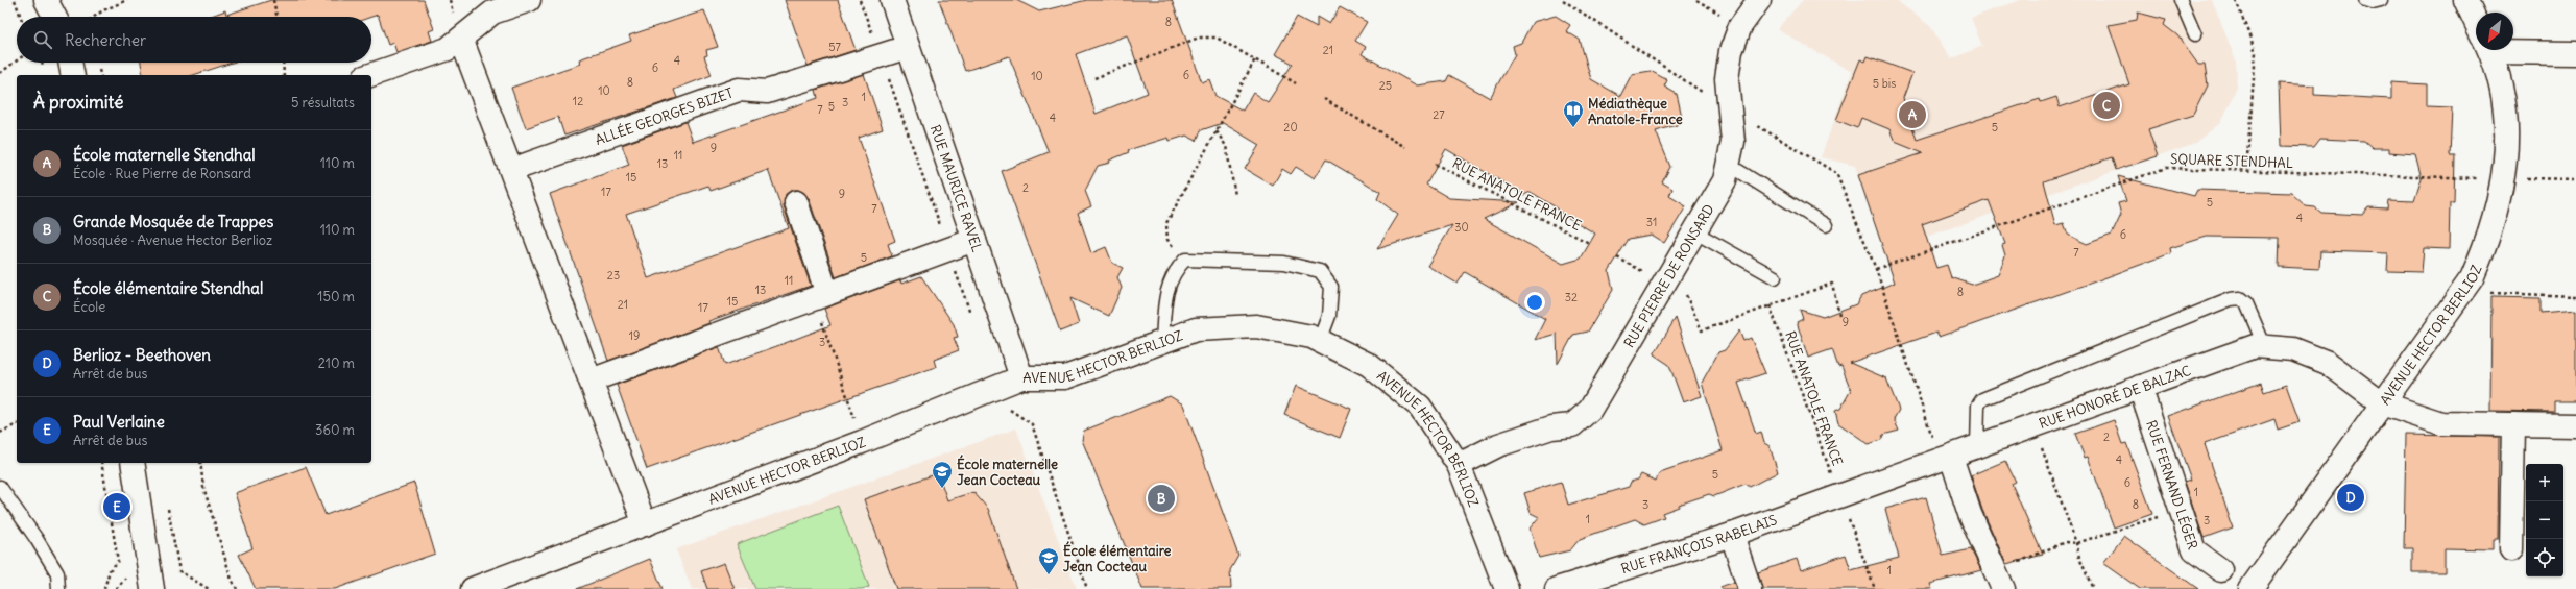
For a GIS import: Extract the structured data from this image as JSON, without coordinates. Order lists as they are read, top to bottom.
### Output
{
  "streets": {
    "street": [
      "ALLÉE GEORGES BIZET",
      "RUE MAURICE RAVEL",
      "RUE PIERRE DE RONSARD",
      "AVENUE HECTOR BERLIOZ",
      "RUE HONORÉ DE BALZAC",
      "RUE FERNAND LÉGER",
      "RUE FRANÇOIS RABELAIS"
    ],
    "path": ["SQUARE STENDHAL", "RUE ANATOLE FRANCE"]
  },
  "crossings": [
    ["ALLÉE GEORGES BIZET", "RUE MAURICE RAVEL"],
    ["SQUARE STENDHAL", "AVENUE HECTOR BERLIOZ"],
    ["RUE MAURICE RAVEL", "AVENUE HECTOR BERLIOZ"],
    ["RUE ANATOLE FRANCE", "RUE HONORÉ DE BALZAC"],
    ["RUE ANATOLE FRANCE", "RUE FRANÇOIS RABELAIS"],
    ["RUE PIERRE DE RONSARD", "AVENUE HECTOR BERLIOZ"],
    ["AVENUE HECTOR BERLIOZ", "RUE HONORÉ DE BALZAC"],
    ["RUE HONORÉ DE BALZAC", "RUE FERNAND LÉGER"],
    ["RUE HONORÉ DE BALZAC", "RUE FRANÇOIS RABELAIS"]
  ],
  "places": {
    "library": ["Médiathèque Anatole-France"],
    "school or university": ["École maternelle Jean Cocteau", "École élémentaire Jean Cocteau"]
  },
  "house_numbers": [
    "8",
    "57",
    "21",
    "4",
    "6",
    "6",
    "10",
    "8",
    "5 bis",
    "25",
    "10",
    "1",
    "12",
    "3",
    "5",
    "7",
    "27",
    "4",
    "20",
    "5",
    "9",
    "11",
    "13",
    "15",
    "2",
    "17",
    "9",
    "5",
    "7",
    "4",
    "31",
    "30",
    "6",
    "7",
    "5",
    "23",
    "11",
    "13",
    "8",
    "32",
    "15",
    "21",
    "17",
    "9",
    "19",
    "3",
    "2",
    "4",
    "5",
    "6",
    "1",
    "3",
    "8",
    "1",
    "3",
    "1"
  ],
  "north": "bottom left",
  "page": {
    "search": "Rechercher",
    "heading": ["À proximité", "5 résultats"],
    "pins": [
      "C",
      "A",
      "D",
      "B",
      "E"
    ],
    "list": [
      {
        "mark": "A",
        "name": "École maternelle Stendhal",
        "note": "École · Rue Pierre de Ronsard",
        "value": "110 m"
      },
      {
        "mark": "B",
        "name": "Grande Mosquée de Trappes",
        "note": "Mosquée · Avenue Hector Berlioz",
        "value": "110 m"
      },
      {
        "mark": "C",
        "name": "École élémentaire Stendhal",
        "note": "École",
        "value": "150 m"
      },
      {
        "mark": "D",
        "name": "Berlioz - Beethoven",
        "note": "Arrêt de bus",
        "value": "210 m"
      },
      {
        "mark": "E",
        "name": "Paul Verlaine",
        "note": "Arrêt de bus",
        "value": "360 m"
      }
    ],
    "map_buttons": ["+", "−"]
  }
}
